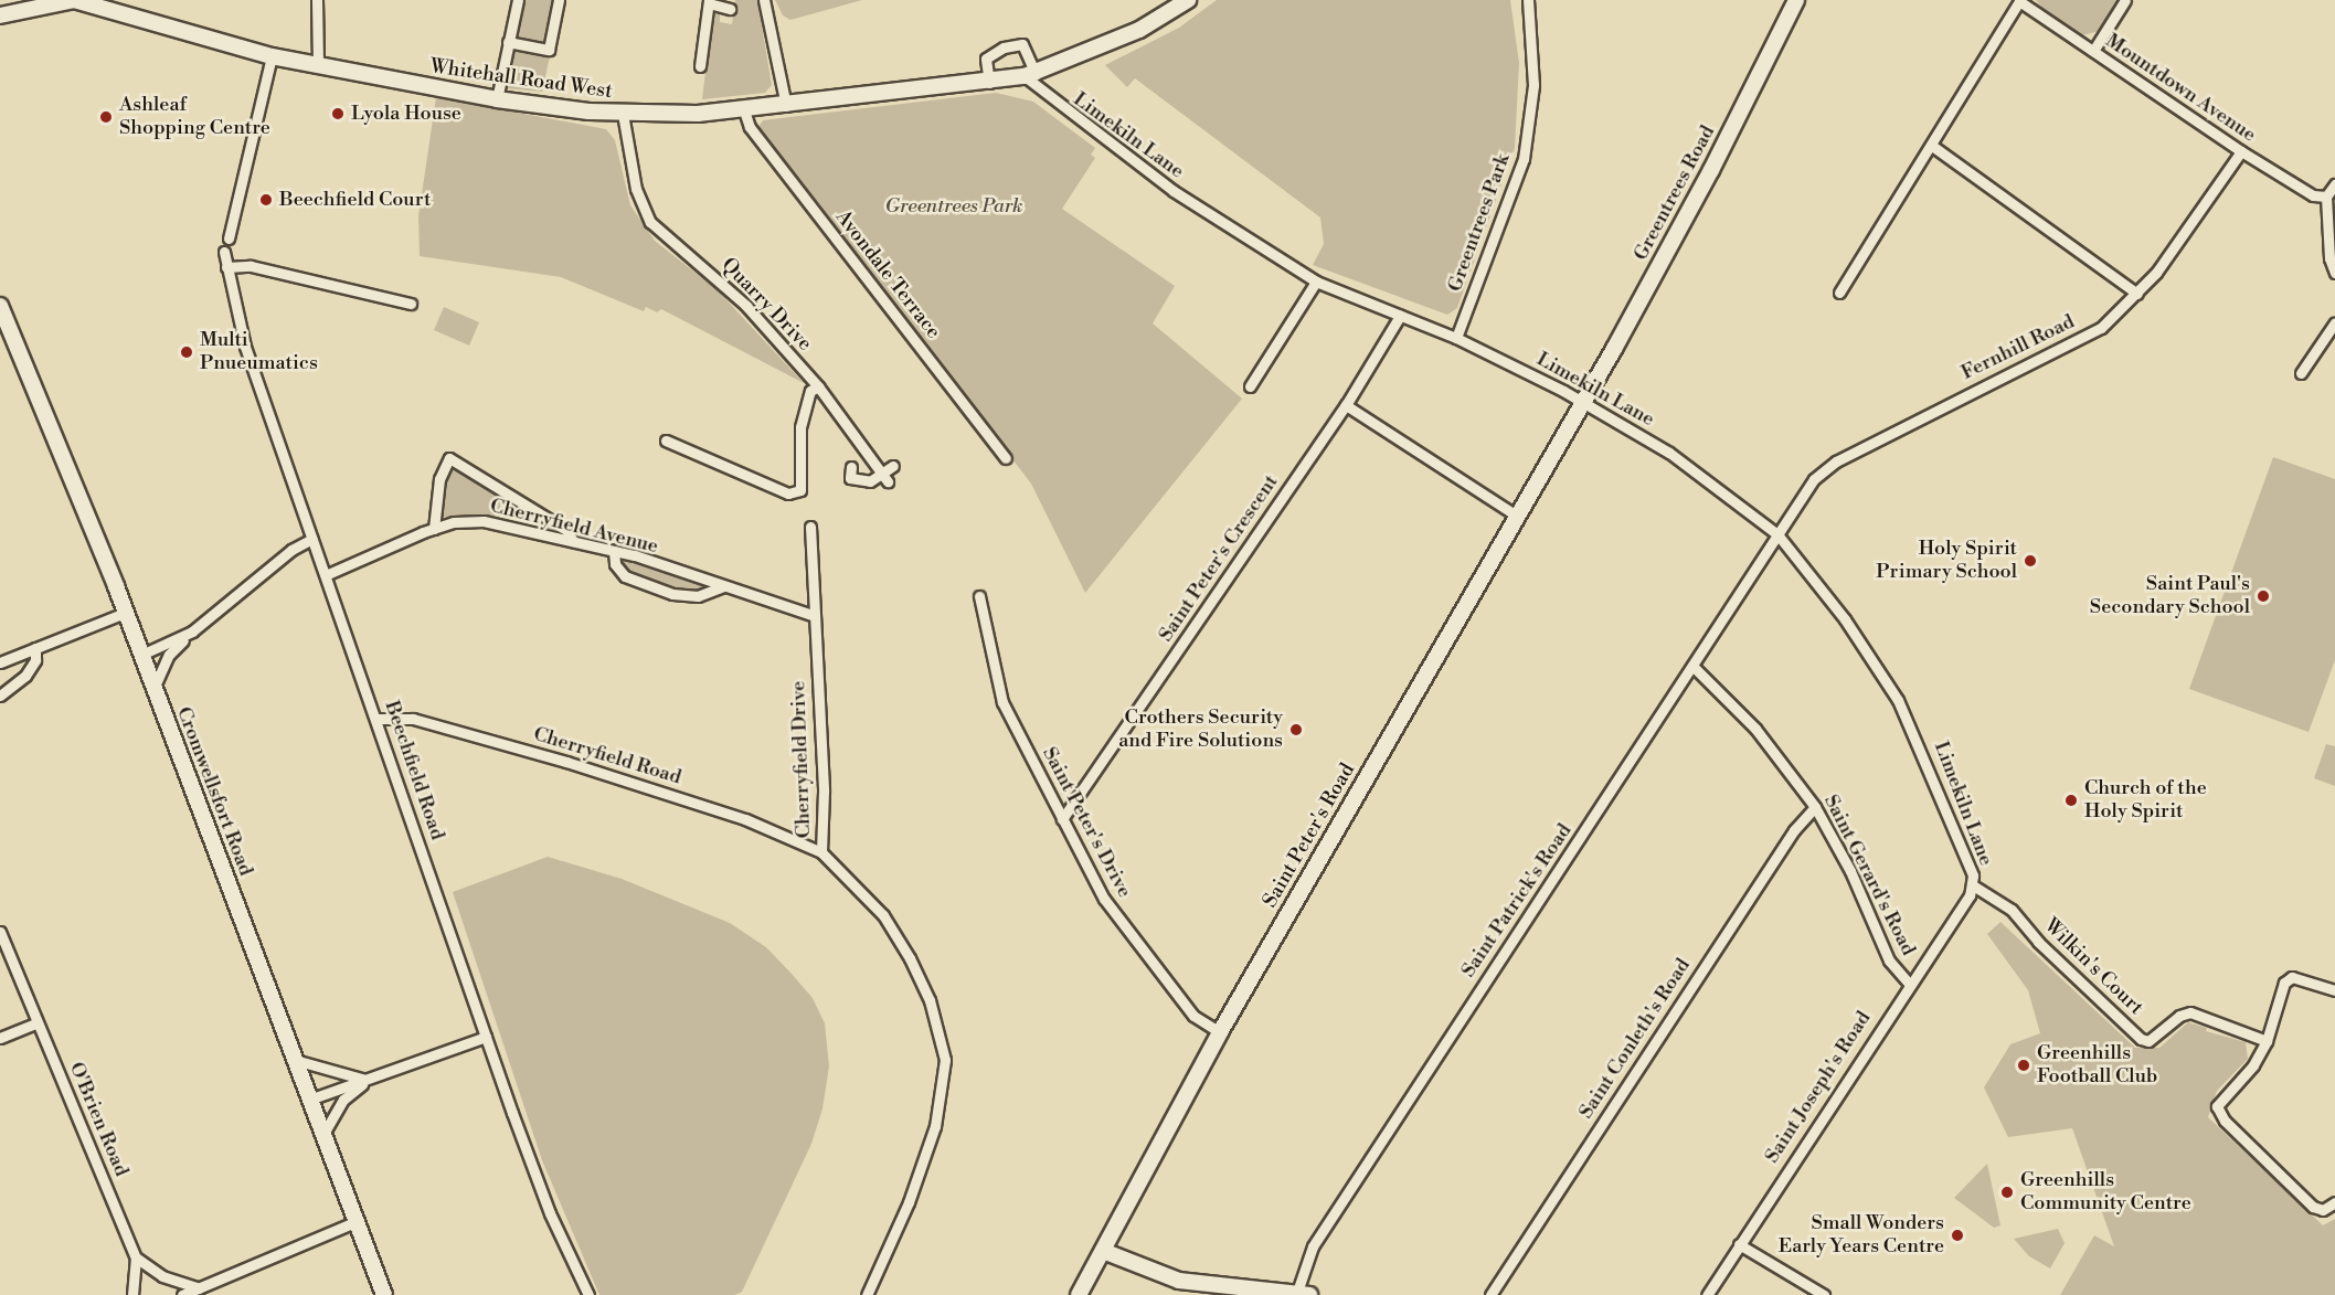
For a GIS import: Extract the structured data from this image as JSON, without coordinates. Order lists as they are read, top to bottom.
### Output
{
  "streets": {
    "main road": [
      "Whitehall Road West",
      "Greentrees Road",
      "Cromwellsfort Road",
      "Saint Peter's Road"
    ],
    "street": [
      "Mountdown Avenue",
      "Limekiln Lane",
      "Greentrees Park",
      "Avondale Terrace",
      "Quarry Drive",
      "Fernhill Road",
      "Cherryfield Avenue",
      "Saint Peter's Crescent",
      "Cherryfield Road",
      "Cherryfield Drive",
      "Beechfield Road",
      "Saint Peter's Drive",
      "Saint Gerard's Road",
      "Saint Patrick's Road",
      "Wilkin's Court",
      "Saint Conleth's Road",
      "Saint Joseph's Road",
      "O'Brien Road"
    ]
  },
  "crossings": [
    ["Whitehall Road West", "Limekiln Lane"],
    ["Whitehall Road West", "Avondale Terrace"],
    ["Whitehall Road West", "Quarry Drive"],
    ["Mountdown Avenue", "Fernhill Road"],
    ["Limekiln Lane", "Greentrees Road"],
    ["Limekiln Lane", "Greentrees Park"],
    ["Limekiln Lane", "Fernhill Road"],
    ["Limekiln Lane", "Saint Peter's Crescent"],
    ["Limekiln Lane", "Saint Peter's Road"],
    ["Limekiln Lane", "Saint Patrick's Road"],
    ["Limekiln Lane", "Wilkin's Court"],
    ["Limekiln Lane", "Saint Joseph's Road"],
    ["Greentrees Road", "Saint Peter's Road"],
    ["Fernhill Road", "Saint Patrick's Road"],
    ["Cherryfield Avenue", "Cherryfield Drive"],
    ["Cherryfield Avenue", "Beechfield Road"],
    ["Saint Peter's Crescent", "Saint Peter's Drive"],
    ["Cherryfield Road", "Cherryfield Drive"],
    ["Cherryfield Road", "Beechfield Road"],
    ["Saint Peter's Drive", "Saint Peter's Road"],
    ["Saint Gerard's Road", "Saint Patrick's Road"],
    ["Saint Gerard's Road", "Saint Conleth's Road"],
    ["Saint Gerard's Road", "Saint Joseph's Road"]
  ],
  "parks": ["Greentrees Park"],
  "places": [
    "Lyola House",
    "Ashleaf Shopping Centre",
    "Beechfield Court",
    "Multi Pnueumatics",
    "Holy Spirit Primary School",
    "Saint Paul's Secondary School",
    "Crothers Security and Fire Solutions",
    "Church of the Holy Spirit",
    "Greenhills Football Club",
    "Greenhills Community Centre",
    "Small Wonders Early Years Centre"
  ]
}
